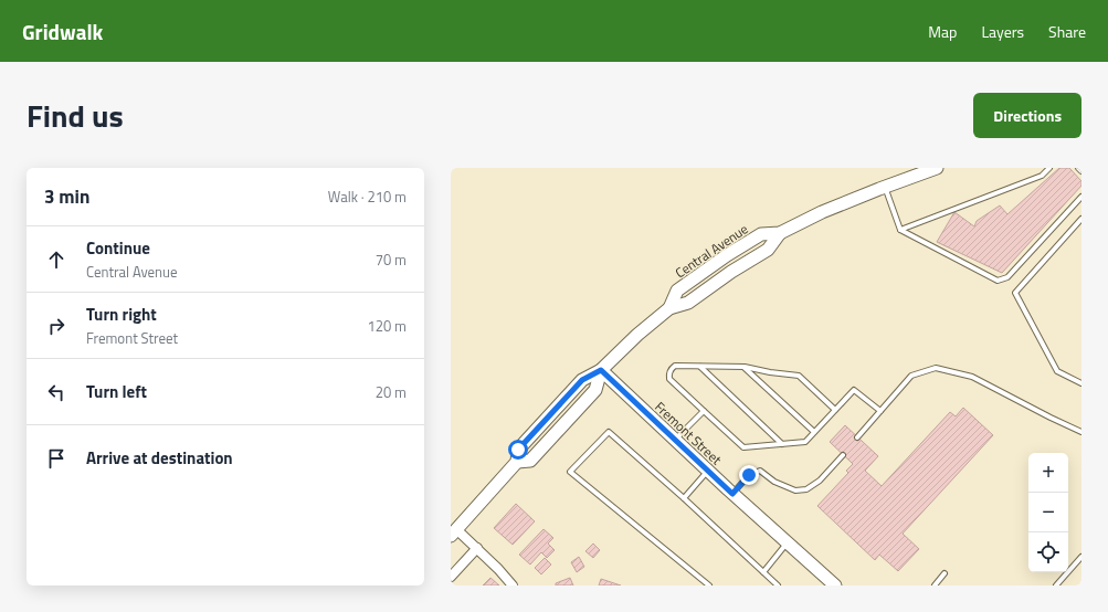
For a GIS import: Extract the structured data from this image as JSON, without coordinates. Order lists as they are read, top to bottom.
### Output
{
  "streets": {
    "main road": ["Central Avenue", "Fremont Street"]
  },
  "crossings": [
    ["Central Avenue", "Fremont Street"]
  ],
  "page": {
    "header": "Gridwalk",
    "nav": ["Map", "Layers", "Share"],
    "title": "Find us",
    "buttons": "Directions",
    "heading": ["3 min", "Walk · 210 m"],
    "list": [
      ["Continue", "Central Avenue", "70 m"],
      ["Turn right", "Fremont Street", "120 m"],
      ["Turn left", "20 m"],
      "Arrive at destination"
    ],
    "map_buttons": ["+", "−"]
  }
}
